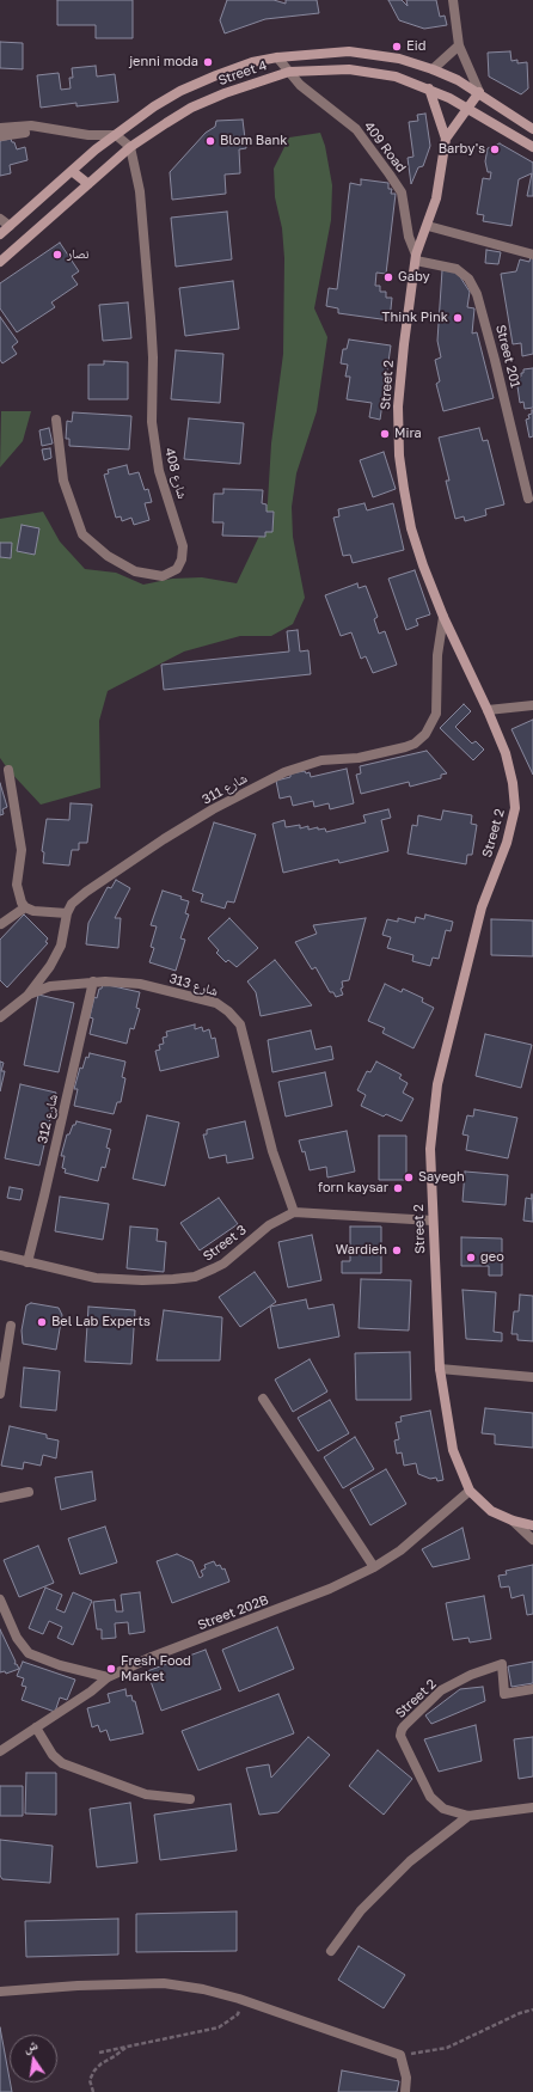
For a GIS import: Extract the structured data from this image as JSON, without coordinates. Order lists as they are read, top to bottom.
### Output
{
  "streets": {
    "street": [
      "Street 4",
      "409 Road",
      "Street 201",
      "Street 2",
      "شارع 408",
      "شارع 311",
      "شارع 313",
      "شارع 312",
      "Street 3",
      "Street 202B"
    ]
  },
  "crossings": [
    ["Street 4", "409 Road"],
    ["Street 4", "Street 2"],
    ["Street 4", "شارع 408"],
    ["409 Road", "Street 201"],
    ["409 Road", "Street 2"],
    ["Street 201", "Street 2"],
    ["Street 2", "شارع 311"],
    ["Street 2", "Street 202B"],
    ["شارع 311", "شارع 313"],
    ["شارع 313", "شارع 312"],
    ["شارع 313", "Street 3"],
    ["شارع 312", "Street 3"]
  ],
  "places": [
    "Eid",
    "jenni moda",
    "Blom Bank",
    "Barby's",
    "نصار",
    "Gaby",
    "Think Pink",
    "Mira",
    "Sayegh",
    "forn kaysar",
    "Wardieh",
    "geo",
    "Bel Lab Experts",
    "Fresh Food Market"
  ],
  "north": "top"
}
